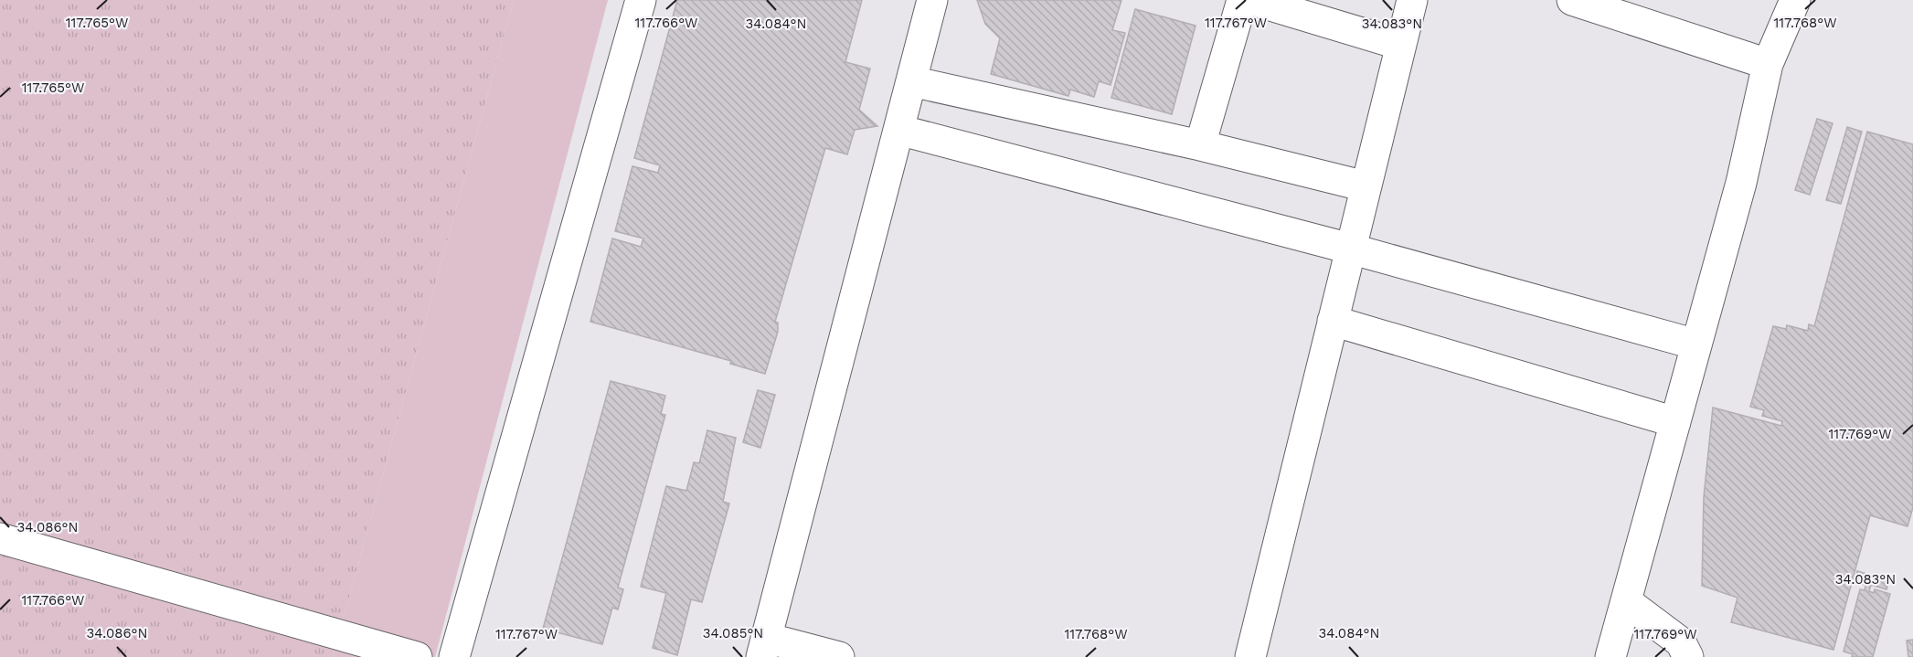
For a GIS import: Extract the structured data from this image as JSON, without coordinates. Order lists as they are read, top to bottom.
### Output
{
  "coordinates": [
    "117.765°W",
    "117.766°W",
    "117.767°W",
    "117.768°W",
    "34.083°N",
    "34.084°N",
    "117.769°W",
    "34.086°N",
    "34.085°N"
  ]
}
